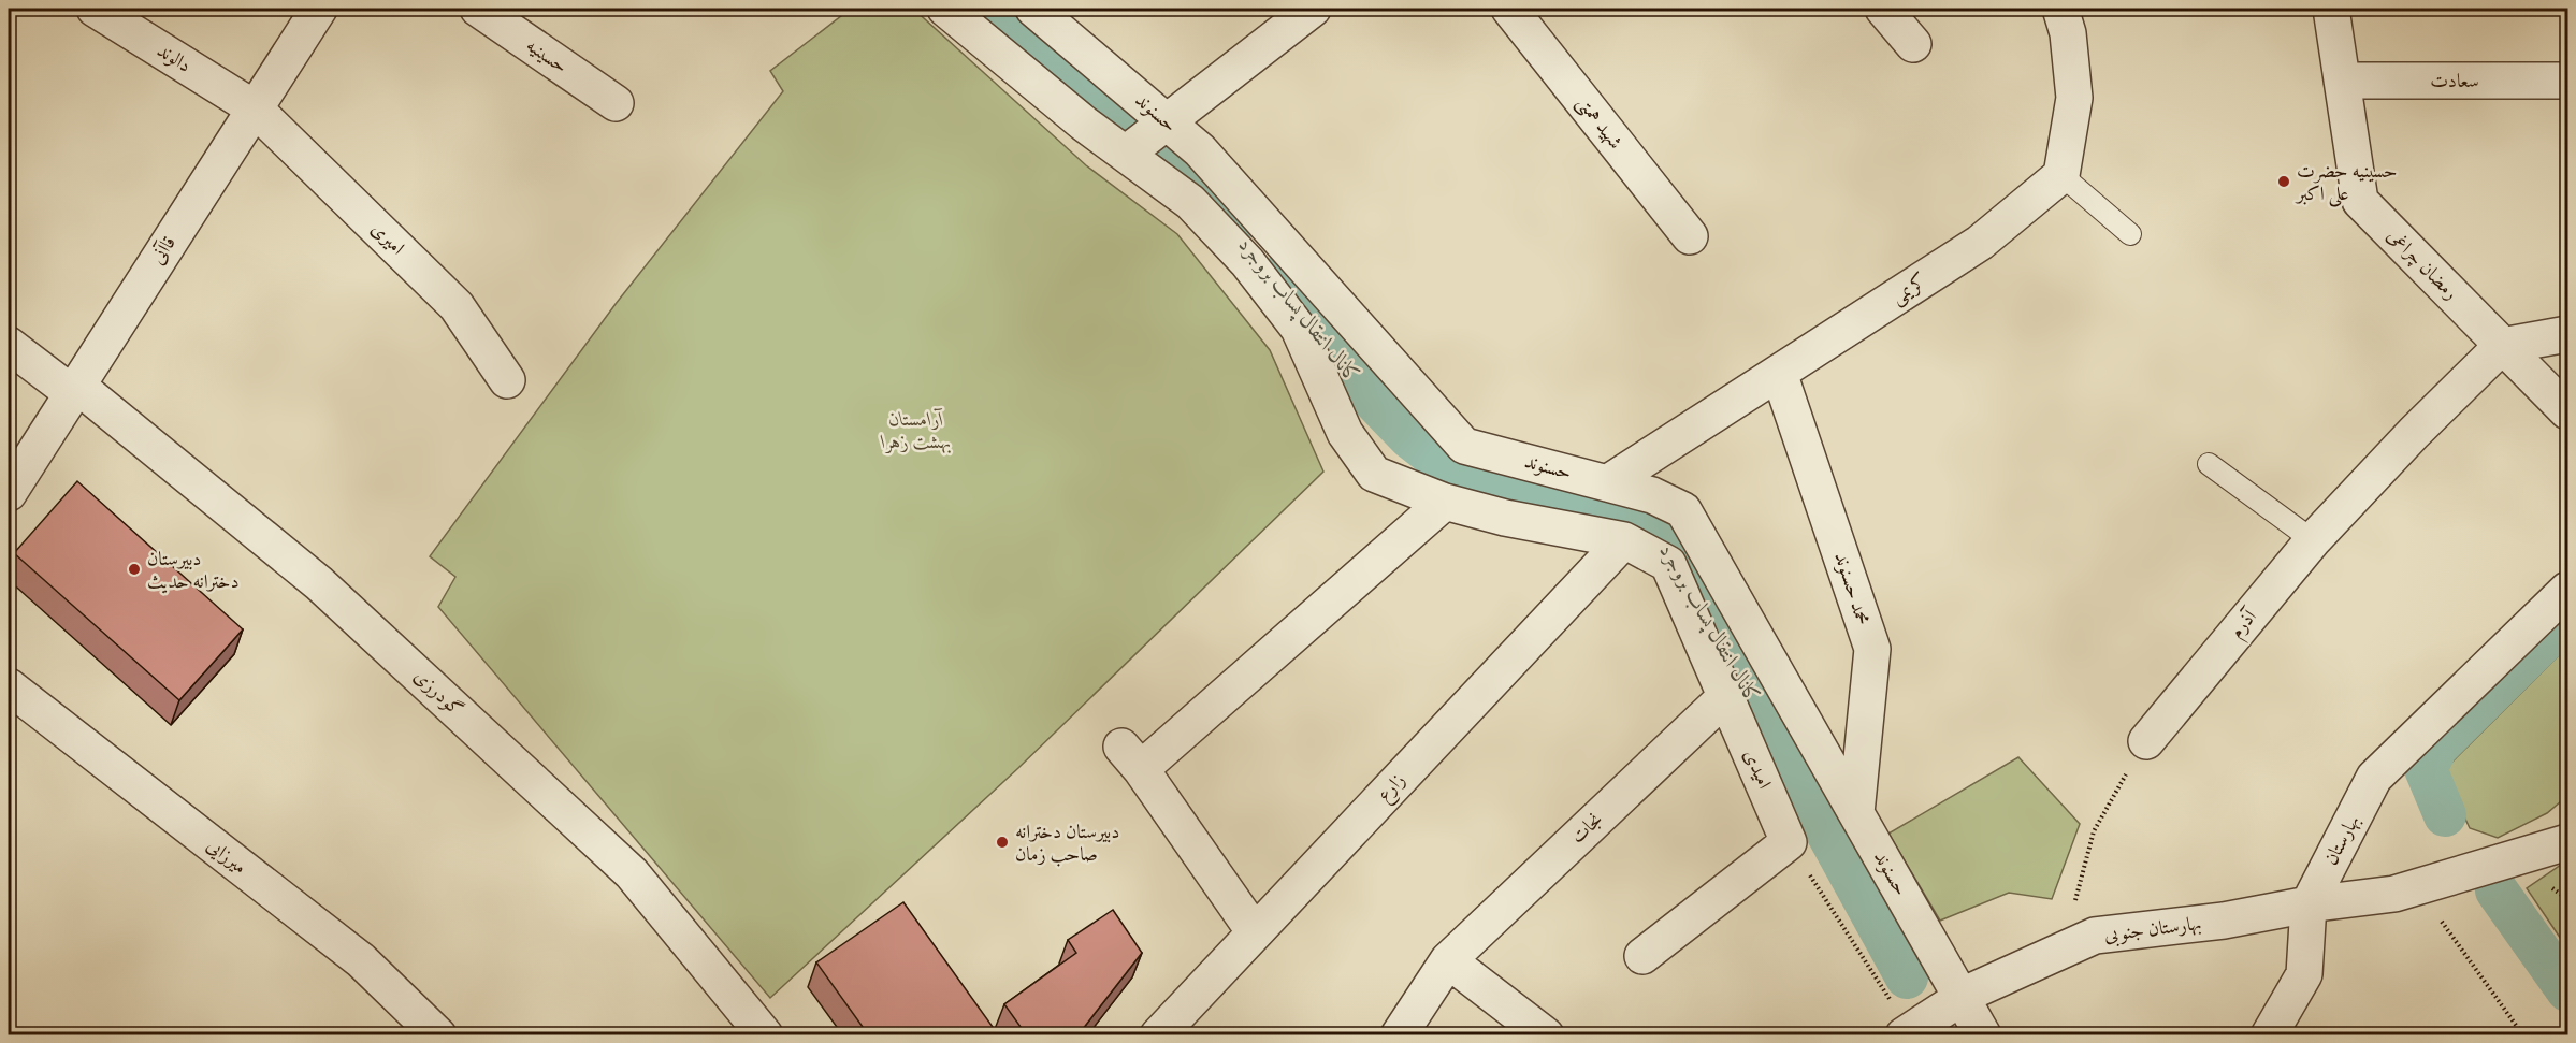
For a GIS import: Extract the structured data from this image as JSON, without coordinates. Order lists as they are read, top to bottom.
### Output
{
  "streets": {
    "street": [
      "حسینیه",
      "دالوند",
      "سعادت",
      "حسنوند",
      "شهید همتی",
      "امیری",
      "قاآنی",
      "رمضان چراغی",
      "کریمی",
      "محمد حسنوند",
      "آذرم",
      "گودرزی",
      "امیدی",
      "زارع",
      "نجات",
      "بهارستان",
      "میرزایی",
      "بهارستان جنوبی"
    ]
  },
  "crossings": [
    ["دالوند", "امیری"],
    ["دالوند", "قاآنی"],
    ["سعادت", "رمضان چراغی"],
    ["حسنوند", "کریمی"],
    ["حسنوند", "محمد حسنوند"],
    ["حسنوند", "بهارستان جنوبی"],
    ["امیری", "قاآنی"],
    ["قاآنی", "گودرزی"],
    ["رمضان چراغی", "آذرم"],
    ["کریمی", "محمد حسنوند"],
    ["امیدی", "نجات"],
    ["بهارستان", "بهارستان جنوبی"]
  ],
  "water": ["کانال انتقال پساب بروجرد"],
  "parks": ["آرامستان بهشت زهرا"],
  "places": ["حسینیه حضرت علی اکبر", "دبیرستان دخترانه حدیث", "دبیرستان دخترانه صاحب زمان"]
}
